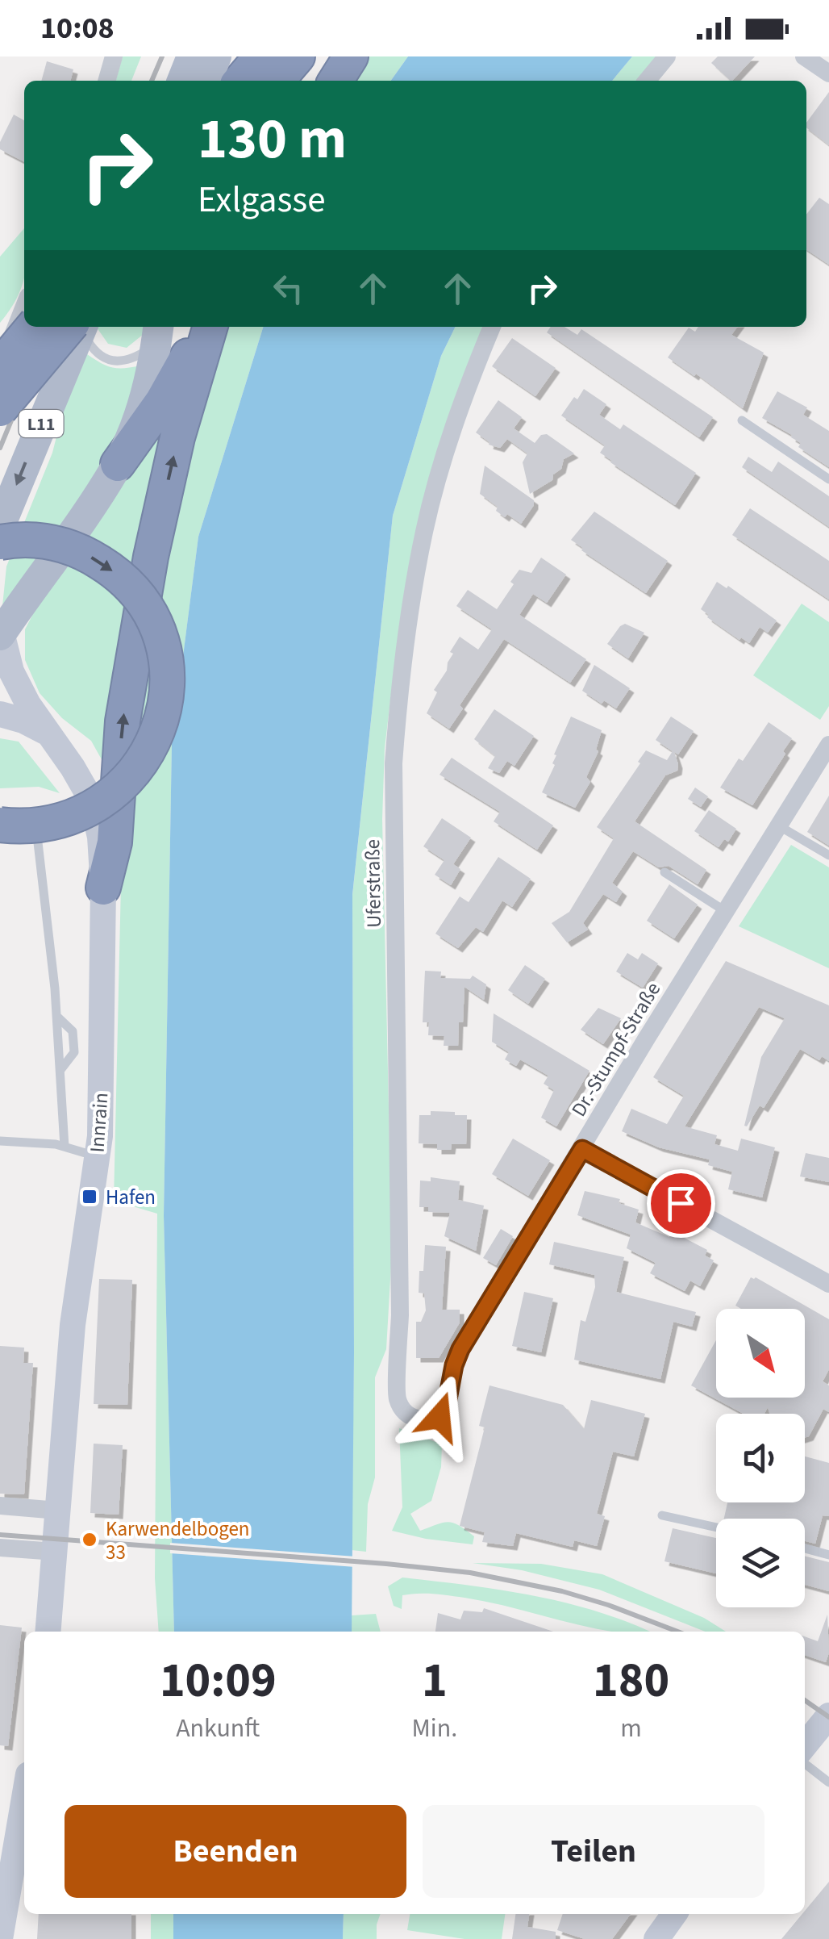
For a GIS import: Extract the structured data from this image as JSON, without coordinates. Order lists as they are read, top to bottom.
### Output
{
  "streets": {
    "main road": ["L11", "Innrain"],
    "street": ["Uferstraße", "Dr.-Stumpf-Straße"]
  },
  "crossings": [
    ["Uferstraße", "Dr.-Stumpf-Straße"]
  ],
  "places": {
    "transit": ["Hafen"],
    "other": ["Karwendelbogen 33"]
  },
  "north": "bottom right",
  "page": {
    "status": "10:08",
    "turn": ["130 m", "Exlgasse"],
    "eta": [
      "10:09",
      "Ankunft",
      "1",
      "Min.",
      "180",
      "m"
    ],
    "buttons": ["Beenden", "Teilen"]
  }
}
